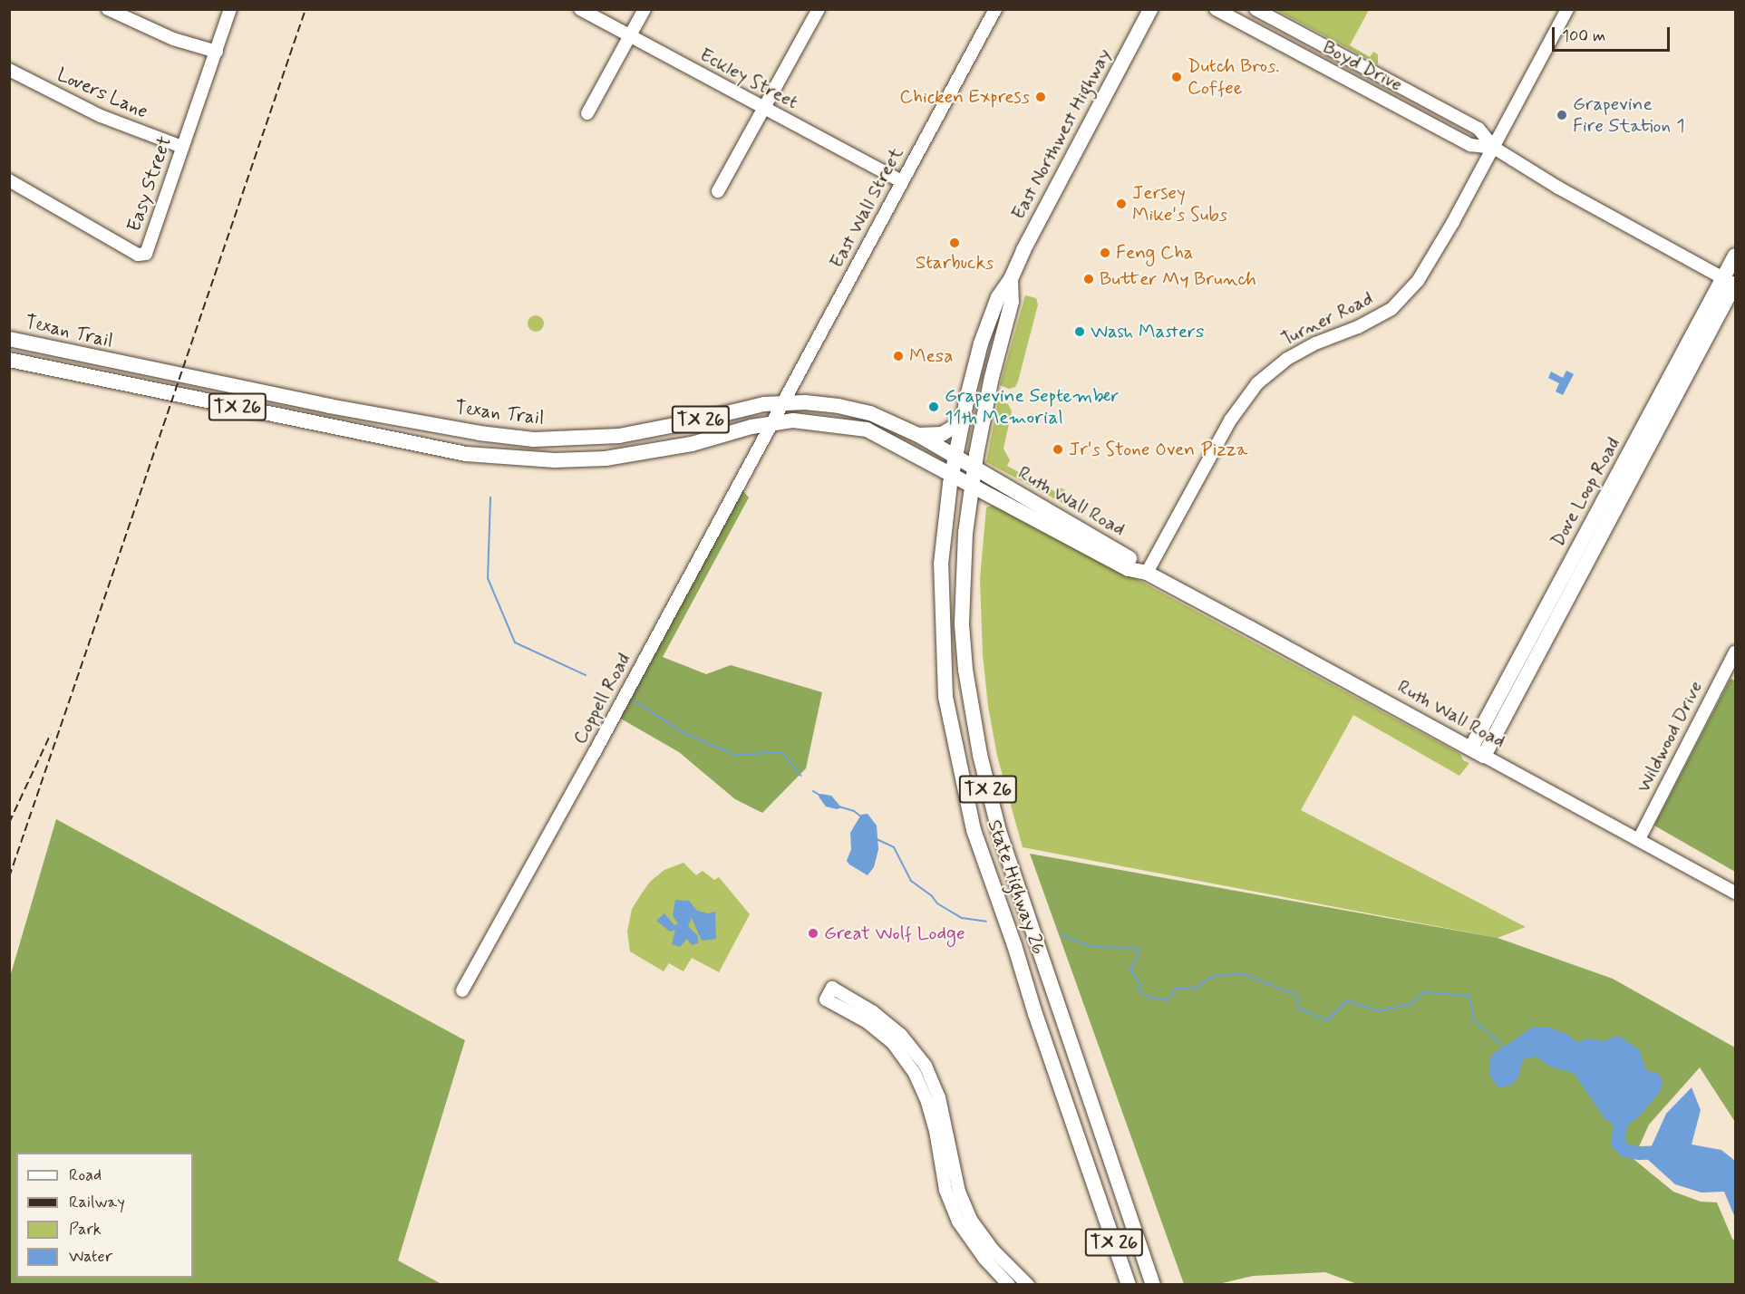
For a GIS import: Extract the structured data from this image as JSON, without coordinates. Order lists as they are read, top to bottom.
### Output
{
  "streets": {
    "main road": [
      "East Northwest Highway",
      "Texan Trail",
      "TX 26",
      "Dove Loop Road",
      "Ruth Wall Road",
      "State Highway 26"
    ],
    "street": [
      "Boyd Drive",
      "Eckley Street",
      "Lovers Lane",
      "Easy Street",
      "East Wall Street",
      "Turner Road",
      "Coppell Road",
      "Wildwood Drive"
    ]
  },
  "crossings": [
    ["Boyd Drive", "Turner Road"],
    ["Boyd Drive", "Dove Loop Road"],
    ["Eckley Street", "East Wall Street"],
    ["Lovers Lane", "Easy Street"],
    ["East Northwest Highway", "Texan Trail"],
    ["East Northwest Highway", "Ruth Wall Road"],
    ["East Northwest Highway", "State Highway 26"],
    ["East Wall Street", "Texan Trail"],
    ["East Wall Street", "Coppell Road"],
    ["Turner Road", "Ruth Wall Road"],
    ["Texan Trail", "TX 26"],
    ["Texan Trail", "Ruth Wall Road"],
    ["Texan Trail", "Coppell Road"],
    ["Texan Trail", "State Highway 26"],
    ["TX 26", "State Highway 26"],
    ["Dove Loop Road", "Ruth Wall Road"],
    ["Ruth Wall Road", "Wildwood Drive"],
    ["Ruth Wall Road", "State Highway 26"]
  ],
  "places": [
    "Dutch Bros. Coffee",
    "Chicken Express",
    "Grapevine Fire Station 1",
    "Jersey Mike's Subs",
    "Starbucks",
    "Feng Cha",
    "Butter My Brunch",
    "Wash Masters",
    "Mesa",
    "Grapevine September 11th Memorial",
    "Jr's Stone Oven Pizza",
    "Great Wolf Lodge"
  ],
  "legend": [
    "Road",
    "Railway",
    "Park",
    "Water"
  ],
  "scale_bar": "100 m"
}
